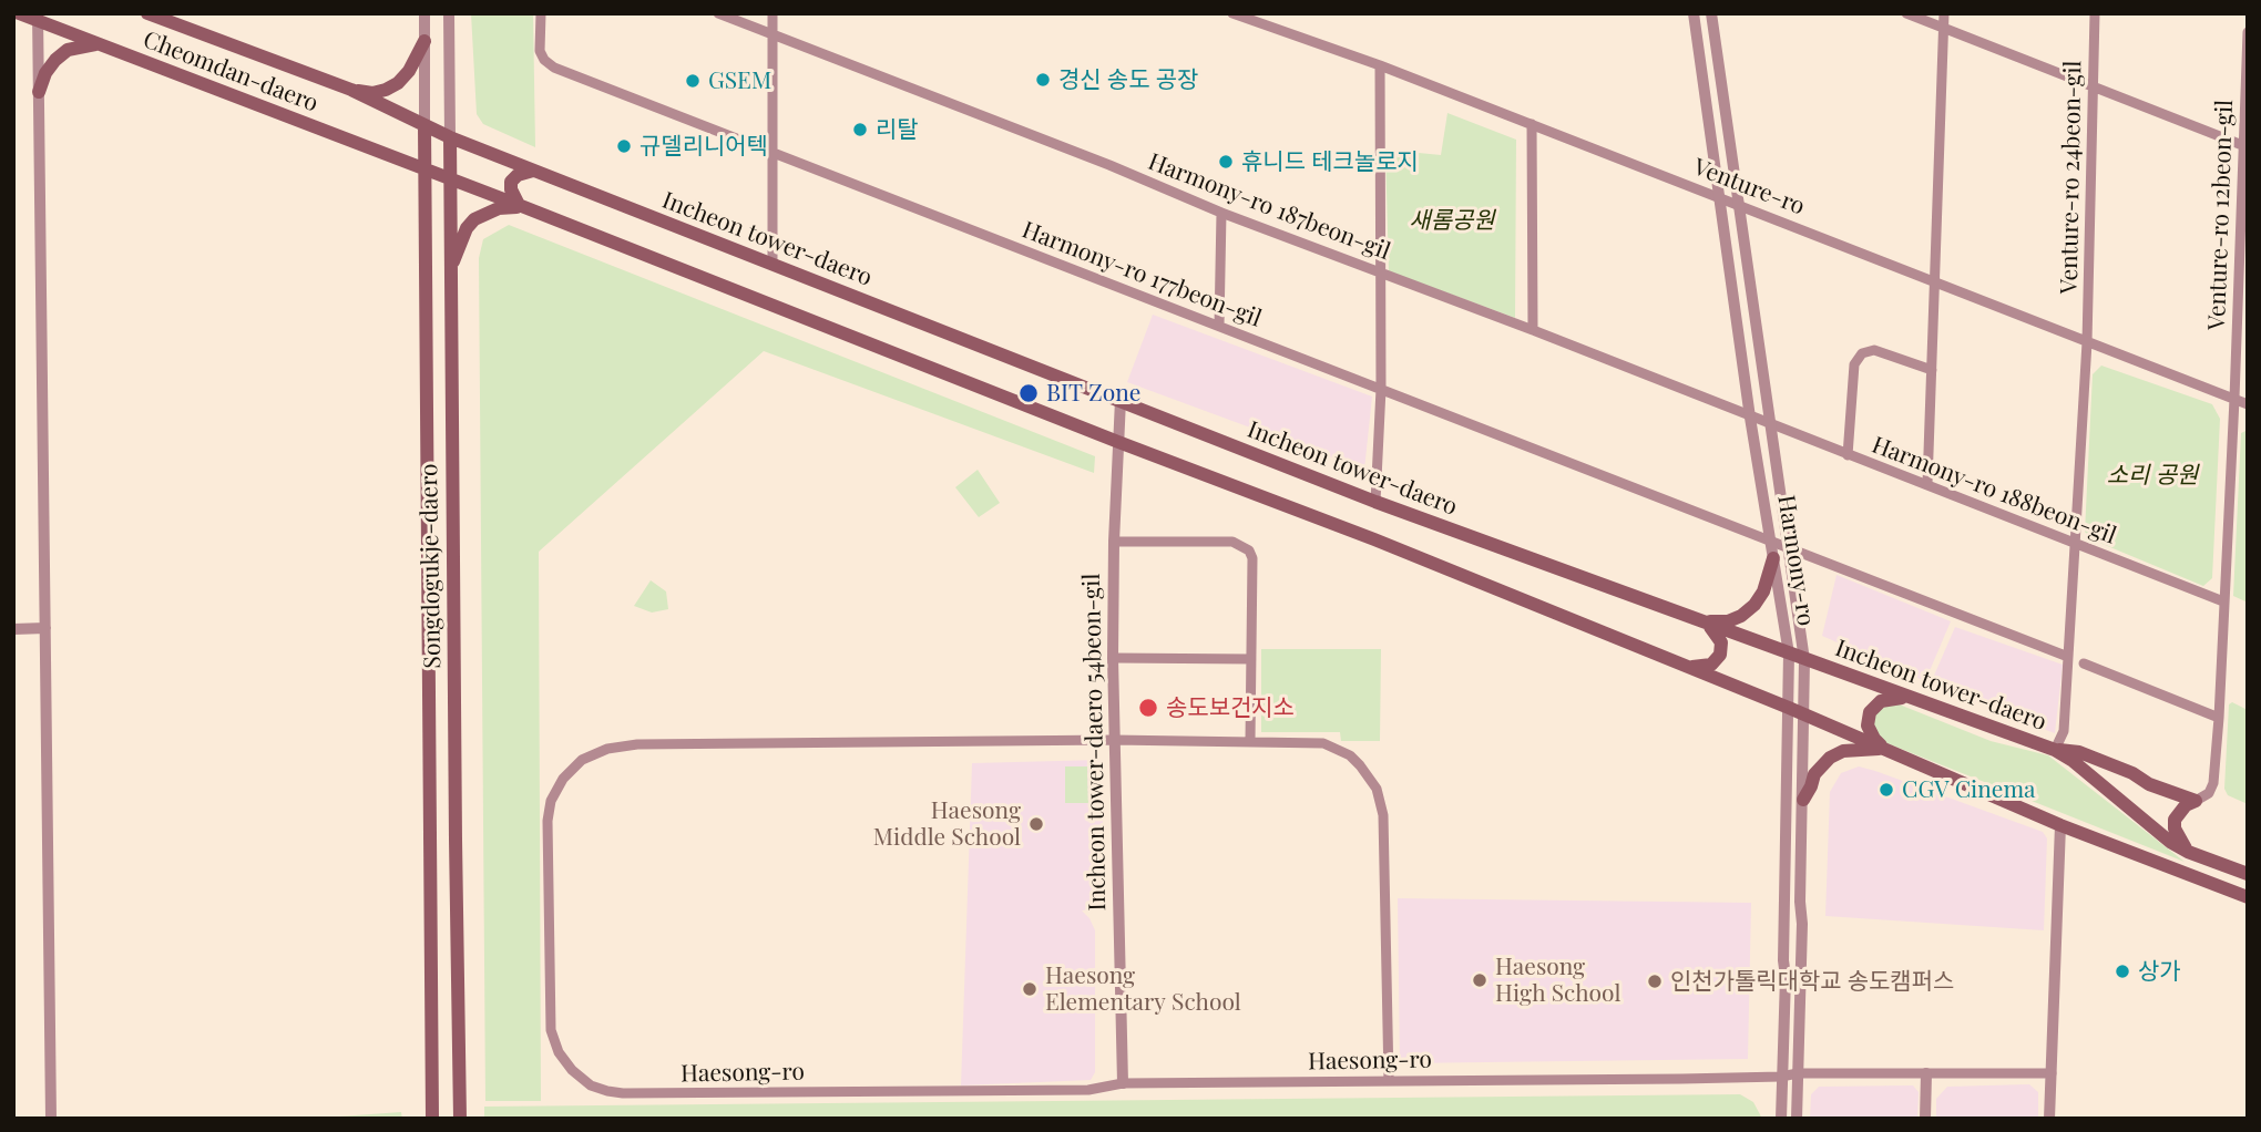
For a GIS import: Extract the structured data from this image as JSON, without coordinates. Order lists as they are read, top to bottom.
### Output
{
  "streets": {
    "main road": ["Cheomdan-daero", "Incheon tower-daero", "Songdogukje-daero"],
    "street": [
      "Venture-ro 24beon-gil",
      "Venture-ro",
      "Harmony-ro 187beon-gil",
      "Venture-ro 12beon-gil",
      "Harmony-ro 177beon-gil",
      "Harmony-ro 188beon-gil",
      "Harmony-ro",
      "Incheon tower-daero 54beon-gil",
      "Haesong-ro"
    ]
  },
  "crossings": [
    ["Cheomdan-daero", "Incheon tower-daero"],
    ["Cheomdan-daero", "Songdogukje-daero"],
    ["Venture-ro 24beon-gil", "Venture-ro"],
    ["Venture-ro 24beon-gil", "Incheon tower-daero"],
    ["Venture-ro 24beon-gil", "Harmony-ro 177beon-gil"],
    ["Venture-ro 24beon-gil", "Harmony-ro 188beon-gil"],
    ["Venture-ro", "Venture-ro 12beon-gil"],
    ["Venture-ro", "Harmony-ro"],
    ["Harmony-ro 187beon-gil", "Harmony-ro 188beon-gil"],
    ["Harmony-ro 187beon-gil", "Harmony-ro"],
    ["Venture-ro 12beon-gil", "Harmony-ro 188beon-gil"],
    ["Incheon tower-daero", "Harmony-ro"],
    ["Incheon tower-daero", "Songdogukje-daero"],
    ["Incheon tower-daero", "Incheon tower-daero 54beon-gil"],
    ["Harmony-ro 177beon-gil", "Harmony-ro"],
    ["Harmony-ro 188beon-gil", "Harmony-ro"],
    ["Harmony-ro", "Haesong-ro"],
    ["Incheon tower-daero 54beon-gil", "Haesong-ro"]
  ],
  "parks": ["새롬공원", "소리 공원"],
  "places": [
    "경신 송도 공장",
    "GSEM",
    "리탈",
    "규델리니어텍",
    "휴니드 테크놀로지",
    "BIT Zone",
    "송도보건지소",
    "CGV Cinema",
    "Haesong Middle School",
    "상가",
    "Haesong High School",
    "인천가톨릭대학교 송도캠퍼스",
    "Haesong Elementary School"
  ]
}
